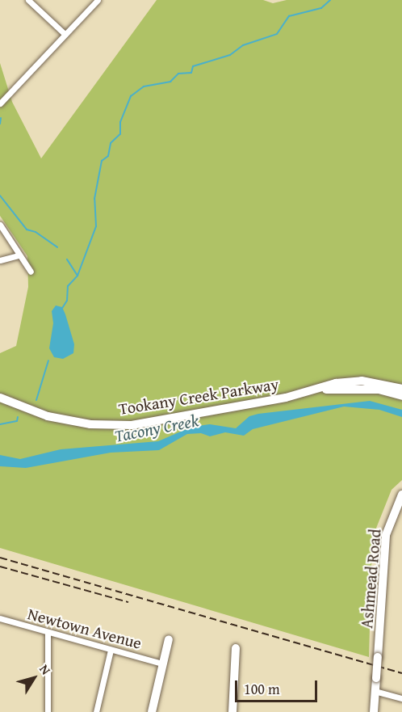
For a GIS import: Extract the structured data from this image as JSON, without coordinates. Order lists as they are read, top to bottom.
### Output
{
  "streets": {
    "main road": ["Tookany Creek Parkway", "Ashmead Road"],
    "street": ["Newtown Avenue"]
  },
  "water": ["Tacony Creek"],
  "scale_bar": "100 m",
  "north": "top right"
}
